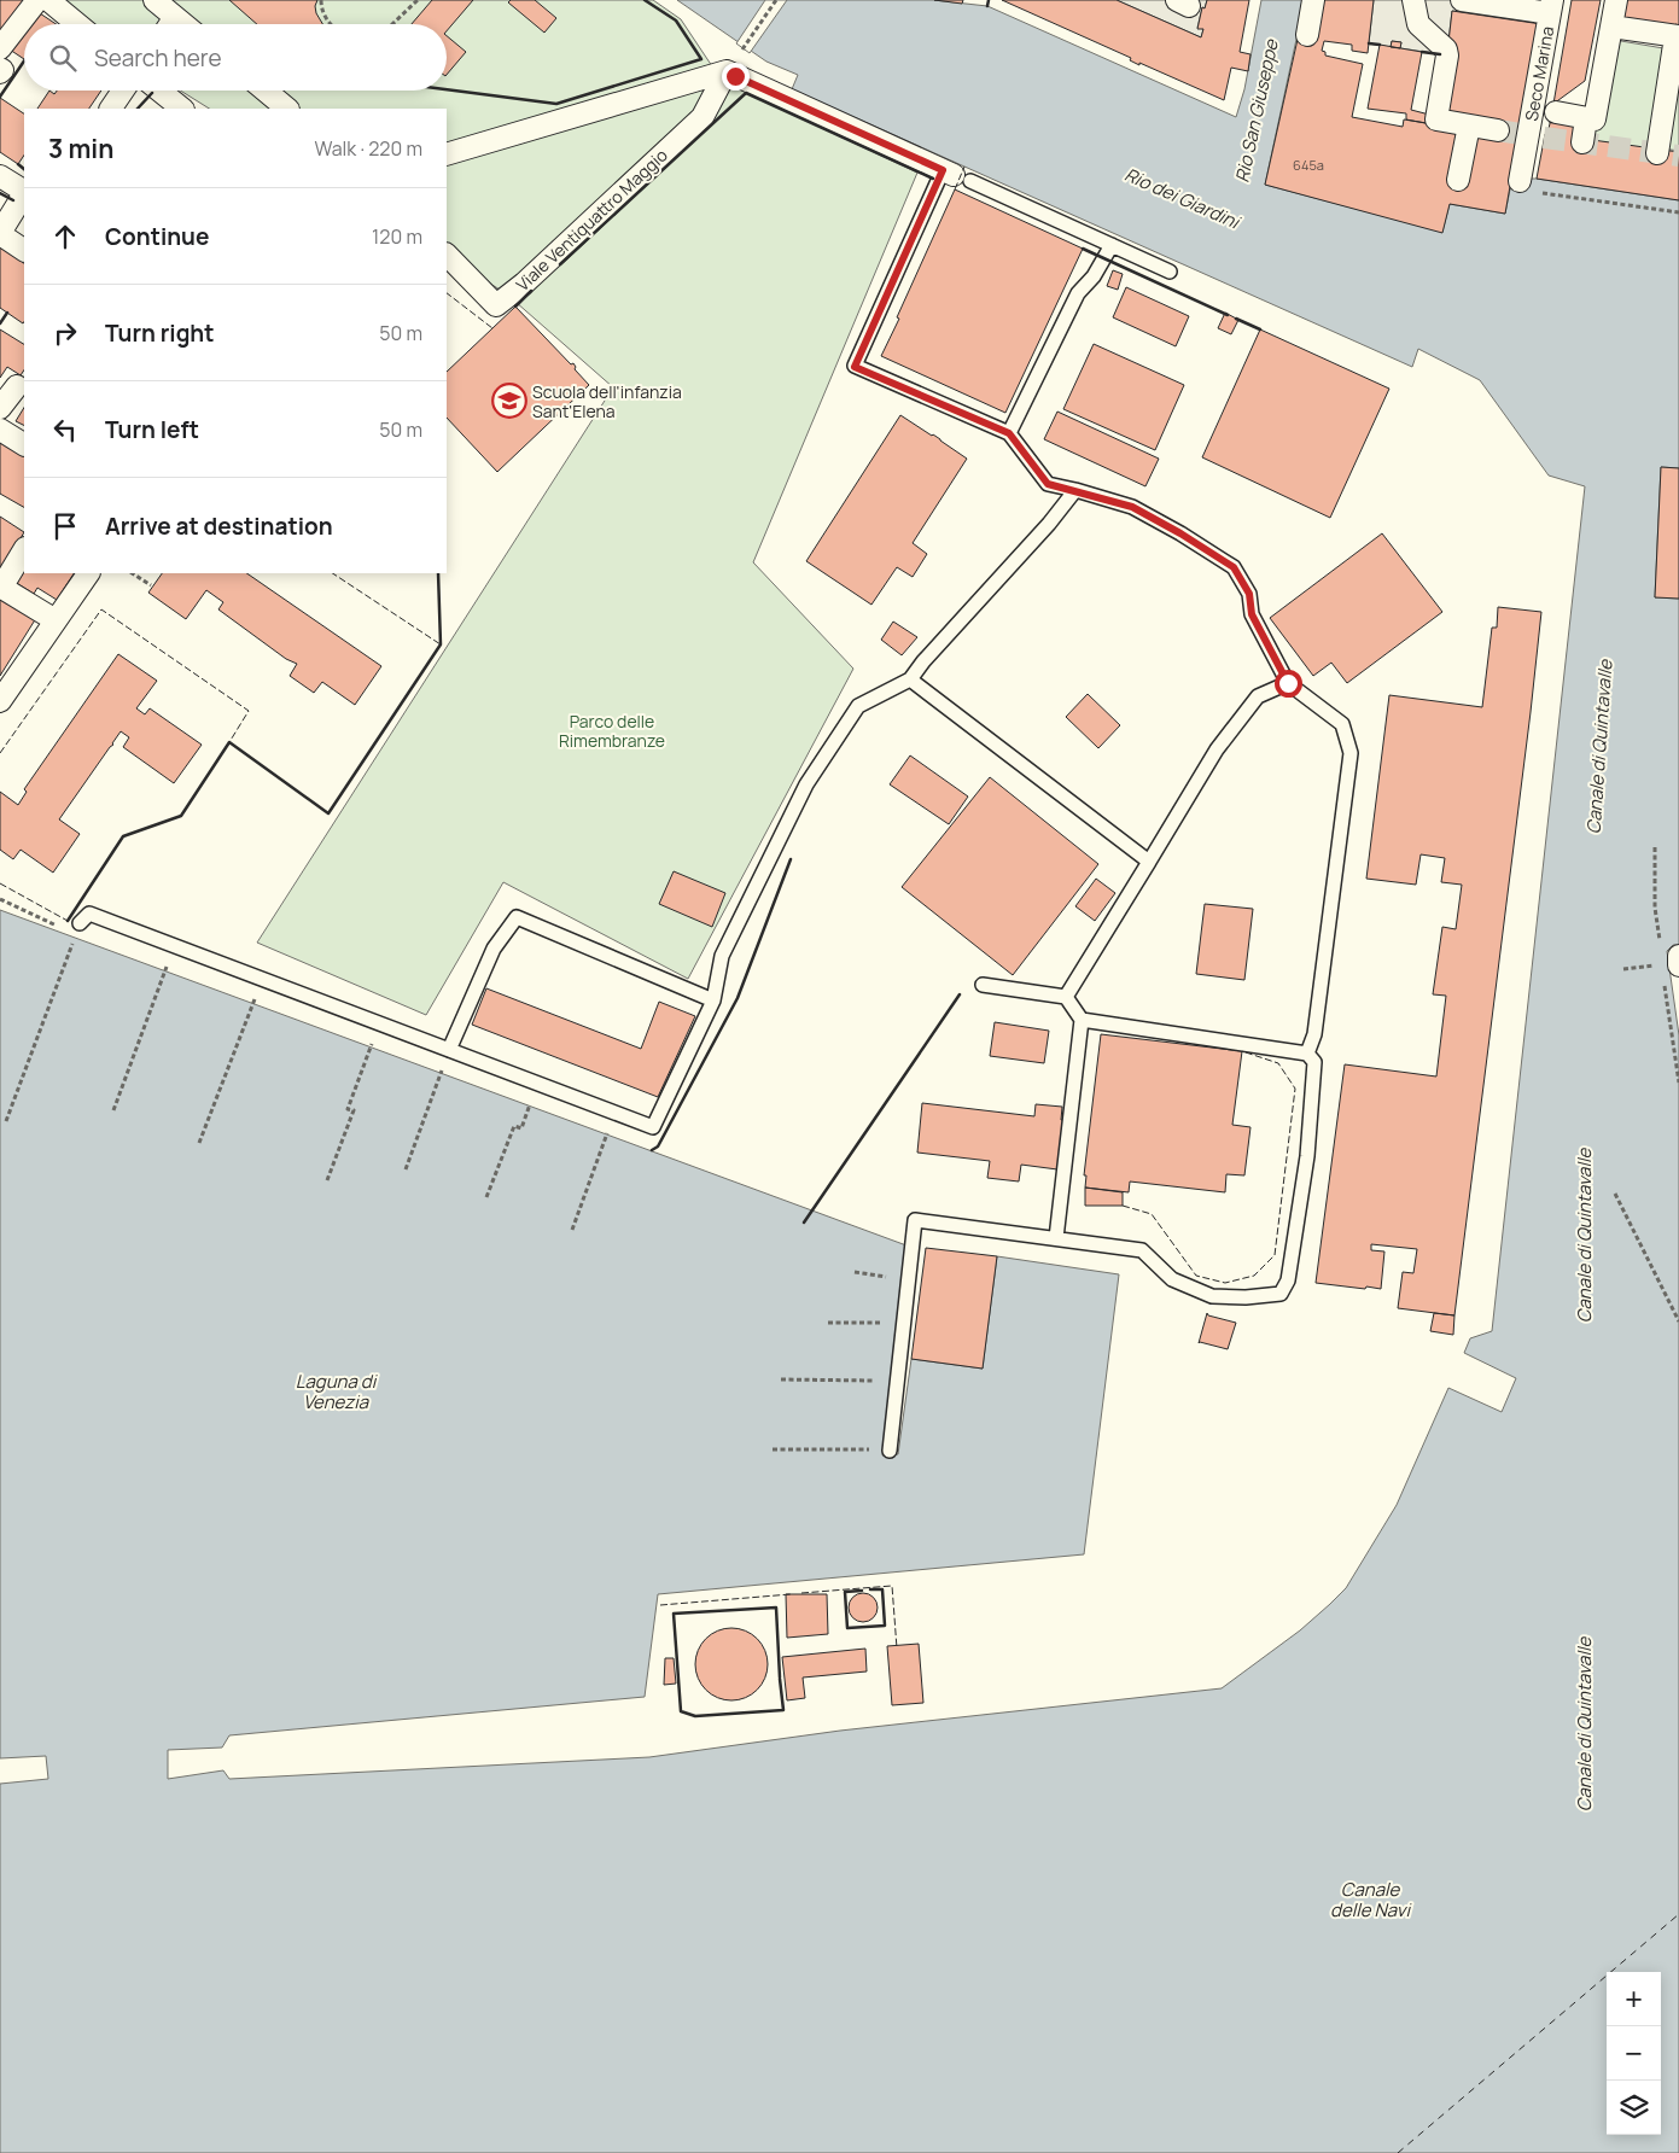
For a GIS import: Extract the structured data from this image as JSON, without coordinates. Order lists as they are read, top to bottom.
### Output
{
  "streets": {
    "street": ["Seco Marina", "Viale Ventiquattro Maggio"]
  },
  "water": [
    "Rio San Giuseppe",
    "Rio dei Giardini",
    "Canale di Quintavalle",
    "Laguna di Venezia",
    "Canale delle Navi"
  ],
  "parks": ["Parco delle Rimembranze"],
  "places": {
    "school or university": ["Scuola dell'infanzia Sant'Elena"]
  },
  "house_numbers": ["645a"],
  "page": {
    "search": "Search here",
    "heading": ["3 min", "Walk · 220 m"],
    "list": [
      ["Continue", "120 m"],
      ["Turn right", "50 m"],
      ["Turn left", "50 m"],
      "Arrive at destination"
    ],
    "map_buttons": ["+", "−"]
  }
}
